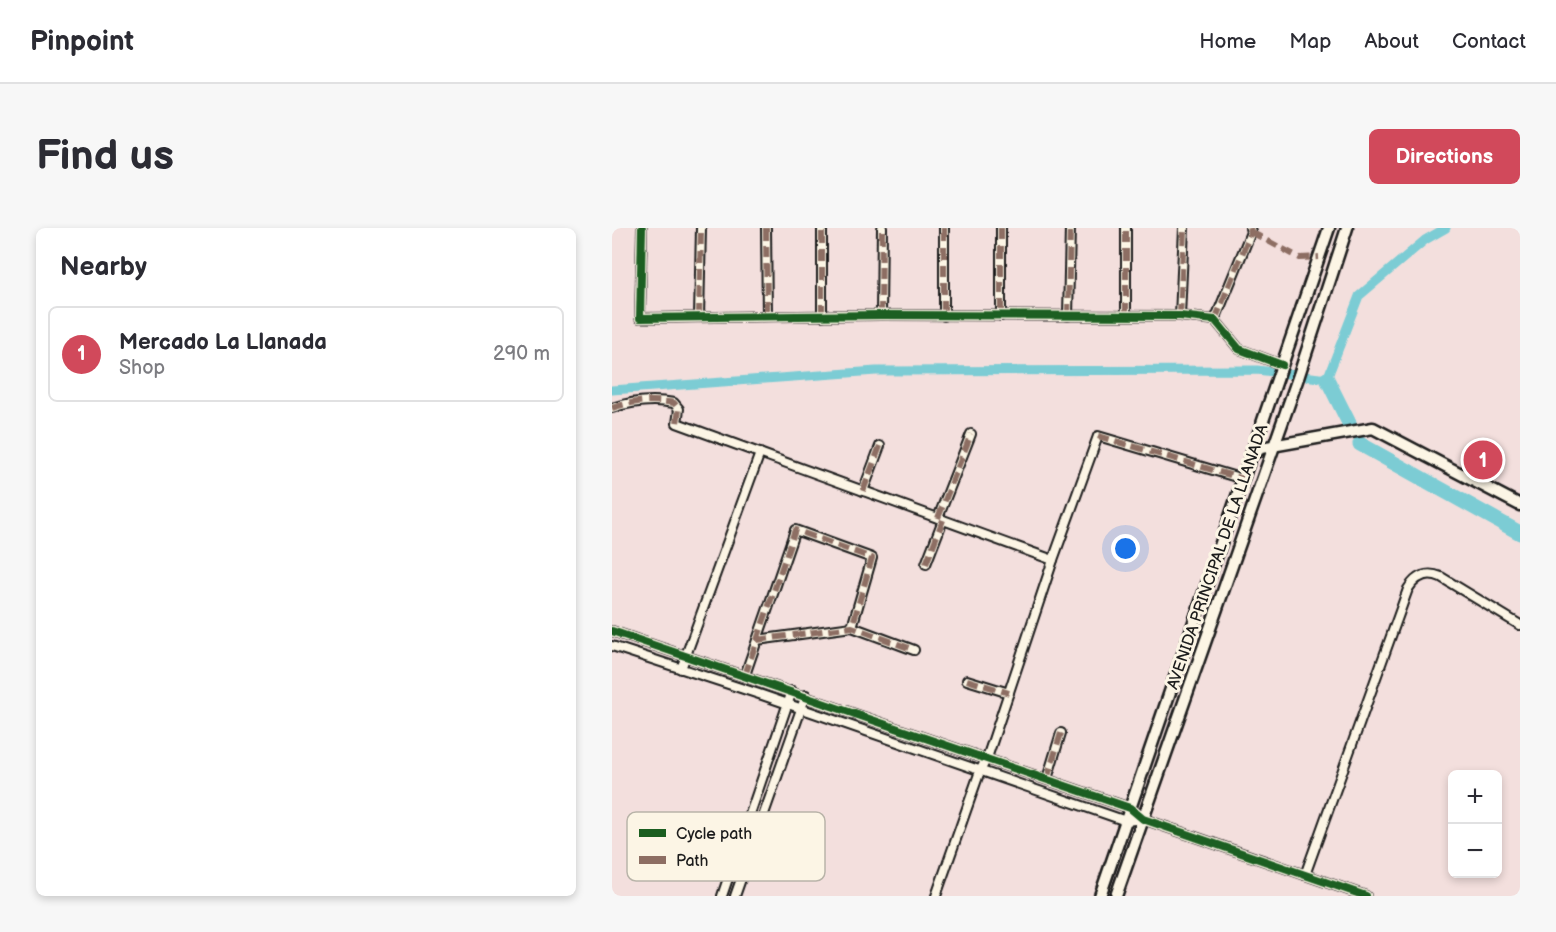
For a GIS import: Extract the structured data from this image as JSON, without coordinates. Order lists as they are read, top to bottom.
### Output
{
  "streets": {
    "main road": ["AVENIDA PRINCIPAL DE LA LLANADA"]
  },
  "legend": ["Cycle path", "Path"],
  "page": {
    "header": "Pinpoint",
    "nav": [
      "Home",
      "Map",
      "About",
      "Contact"
    ],
    "buttons": "Directions",
    "title": "Find us",
    "heading": "Nearby",
    "list": [
      {
        "mark": "1",
        "name": "Mercado La Llanada",
        "note": "Shop",
        "value": "290 m"
      }
    ],
    "pins": "1",
    "map_buttons": ["+", "−"]
  }
}
